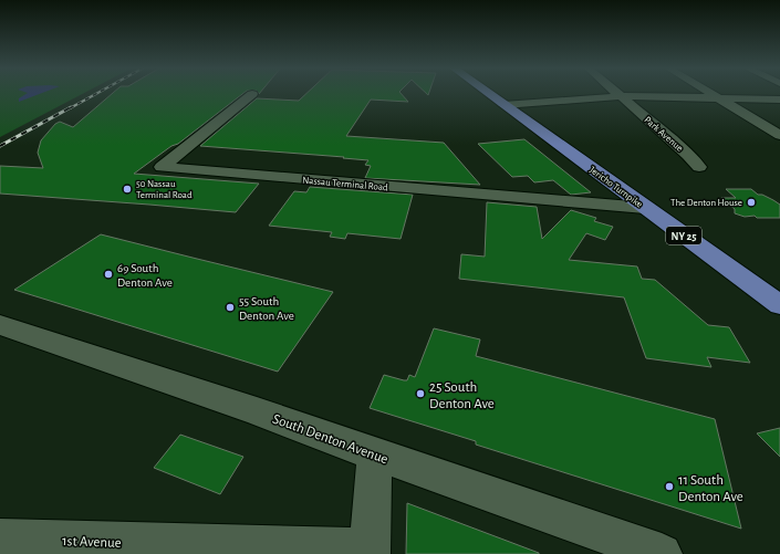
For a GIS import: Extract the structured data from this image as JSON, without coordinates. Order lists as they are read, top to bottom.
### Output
{
  "streets": {
    "main road": ["Jericho Turnpike", "NY 25"],
    "street": [
      "Park Avenue",
      "Nassau Terminal Road",
      "South Denton Avenue",
      "1st Avenue"
    ]
  },
  "crossings": [
    ["Nassau Terminal Road", "Jericho Turnpike"]
  ],
  "places": [
    "50 Nassau Terminal Road",
    "The Denton House",
    "69 South Denton Ave",
    "55 South Denton Ave",
    "25 South Denton Ave",
    "11 South Denton Ave"
  ]
}
